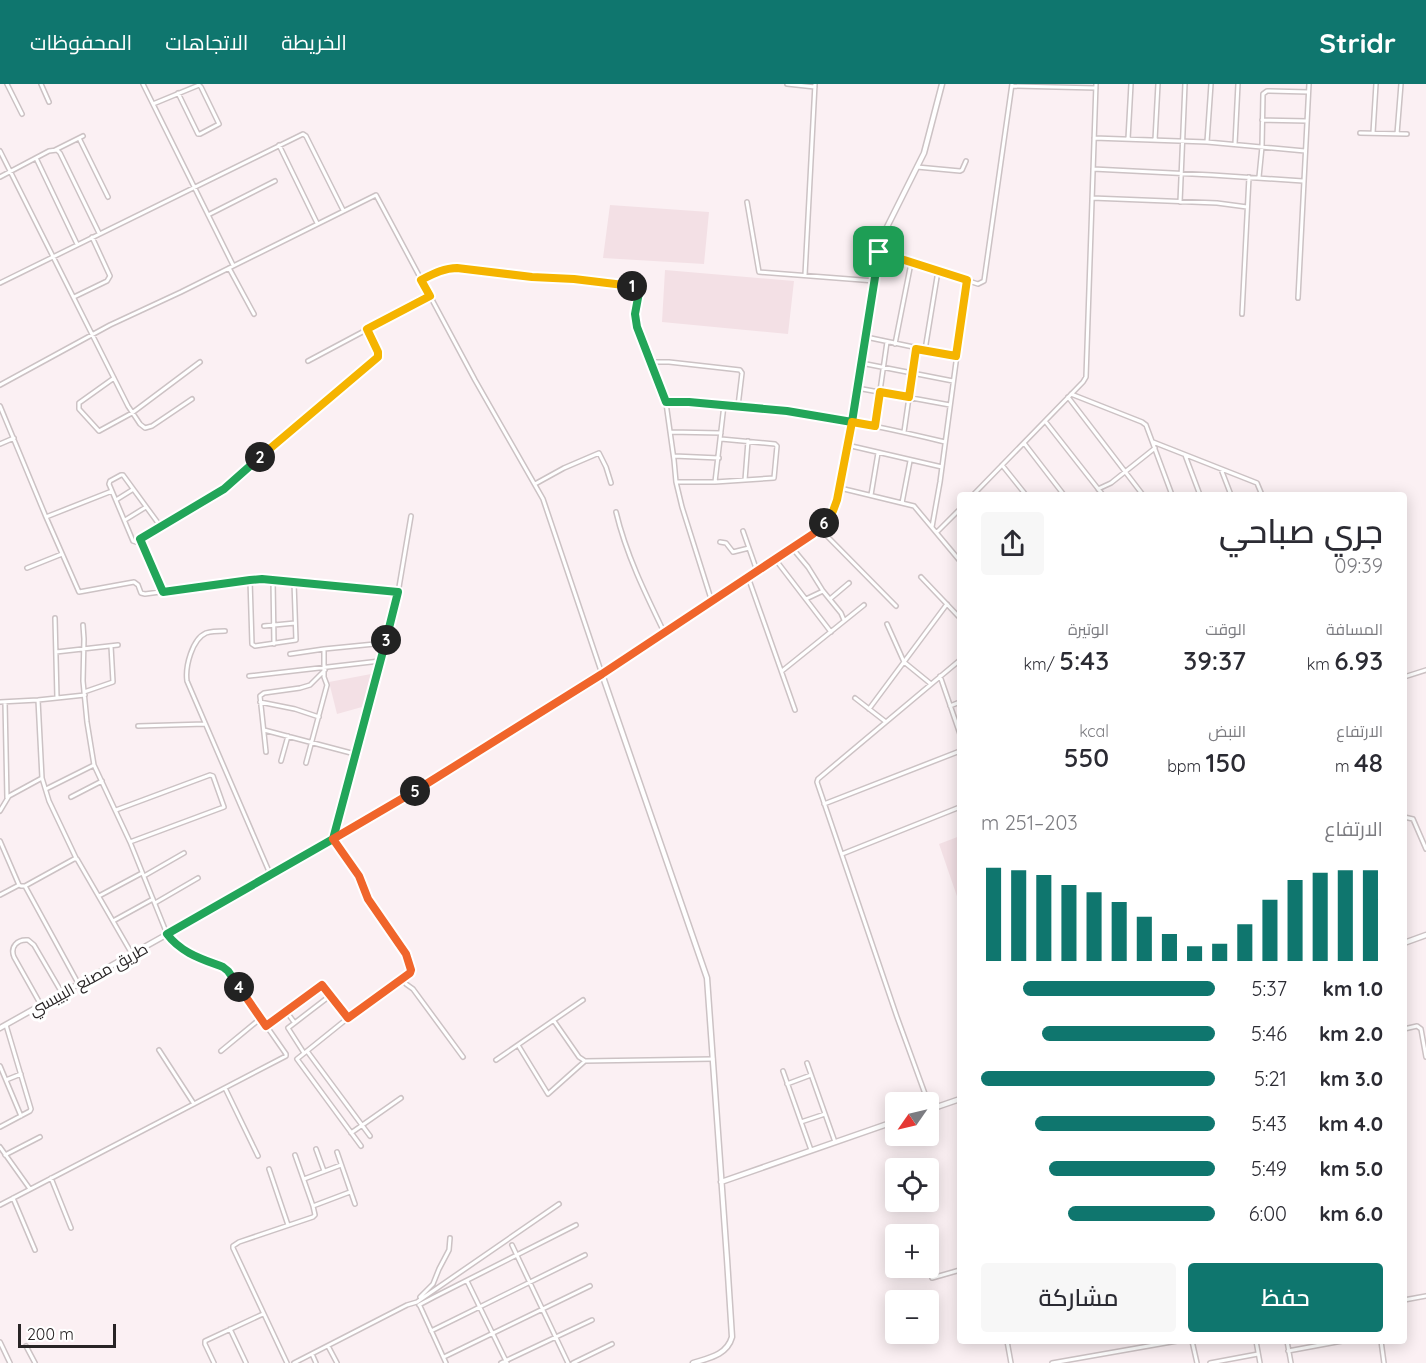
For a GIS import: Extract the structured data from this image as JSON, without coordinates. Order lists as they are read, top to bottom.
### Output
{
  "streets": {
    "main road": ["طريق مصنع البيبسي"]
  },
  "scale_bar": "200 m",
  "north": "bottom left",
  "page": {
    "header": "Stridr",
    "nav": ["الخريطة", "الاتجاهات", "المحفوظات"],
    "pins": [
      "1",
      "2",
      "6",
      "3",
      "5",
      "4"
    ],
    "heading": ["جري صباحي", "09:39"],
    "stats": [
      ["المسافة", "6.93 km"],
      ["الوقت", "39:37"],
      ["الوتيرة", "5:43 /km"],
      ["الارتفاع", "48 m"],
      ["النبض", "150 bpm"],
      ["kcal", "550"]
    ],
    "chart": ["الارتفاع", "203–251 m"],
    "list": [
      {
        "name": "1.0 km",
        "note": "5:37"
      },
      {
        "name": "2.0 km",
        "note": "5:46"
      },
      {
        "name": "3.0 km",
        "note": "5:21"
      },
      {
        "name": "4.0 km",
        "note": "5:43"
      },
      {
        "name": "5.0 km",
        "note": "5:49"
      },
      {
        "name": "6.0 km",
        "note": "6:00"
      }
    ],
    "map_buttons": ["+", "−"],
    "buttons": ["حفظ", "مشاركة"],
    "scale": "200 m"
  }
}
